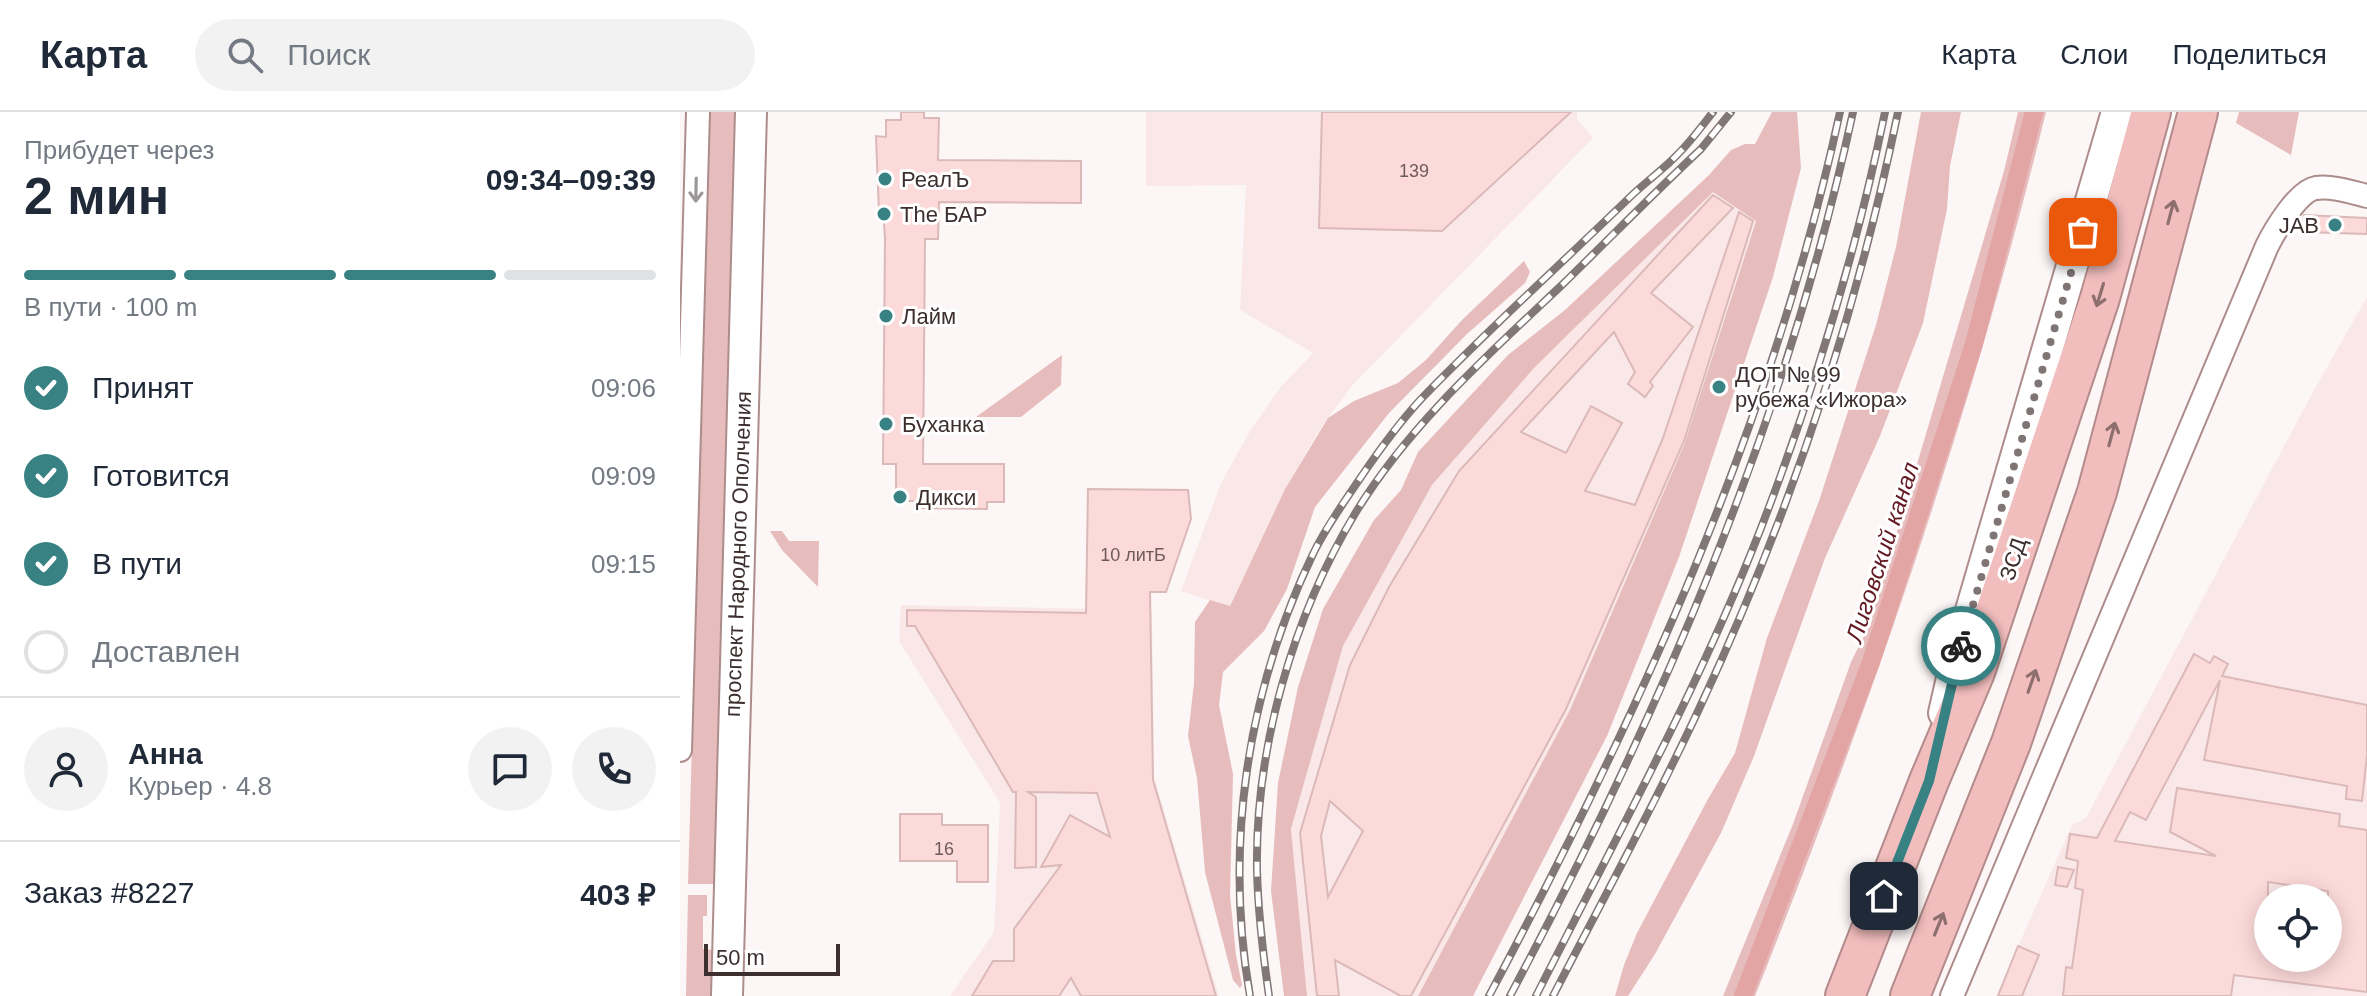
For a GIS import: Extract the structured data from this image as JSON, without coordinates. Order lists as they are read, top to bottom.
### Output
{
  "streets": {
    "highway": ["ЗСД"],
    "main road": ["проспект Народного Ополчения"]
  },
  "water": ["Лиговский канал"],
  "places": [
    "РеалЪ",
    "The БАР",
    "JAB",
    "Лайм",
    "ДОТ № 99 рубежа «Ижора»",
    "Буханка",
    "Дикси"
  ],
  "house_numbers": ["139", "10 литБ", "16"],
  "scale_bar": "50 m",
  "page": {
    "header": "Карта",
    "search": "Поиск",
    "nav": ["Карта", "Слои", "Поделиться"],
    "heading": ["2 мин", "Прибудет через", "09:34–09:39"],
    "panel": [
      "Анна",
      "Курьер · 4.8",
      "Заказ #8227",
      "403 ₽"
    ],
    "bar": "В пути · 100 m",
    "list": [
      ["Принят", "09:06"],
      ["Готовится", "09:09"],
      ["В пути", "09:15"],
      "Доставлен"
    ],
    "scale": "50 m"
  }
}
